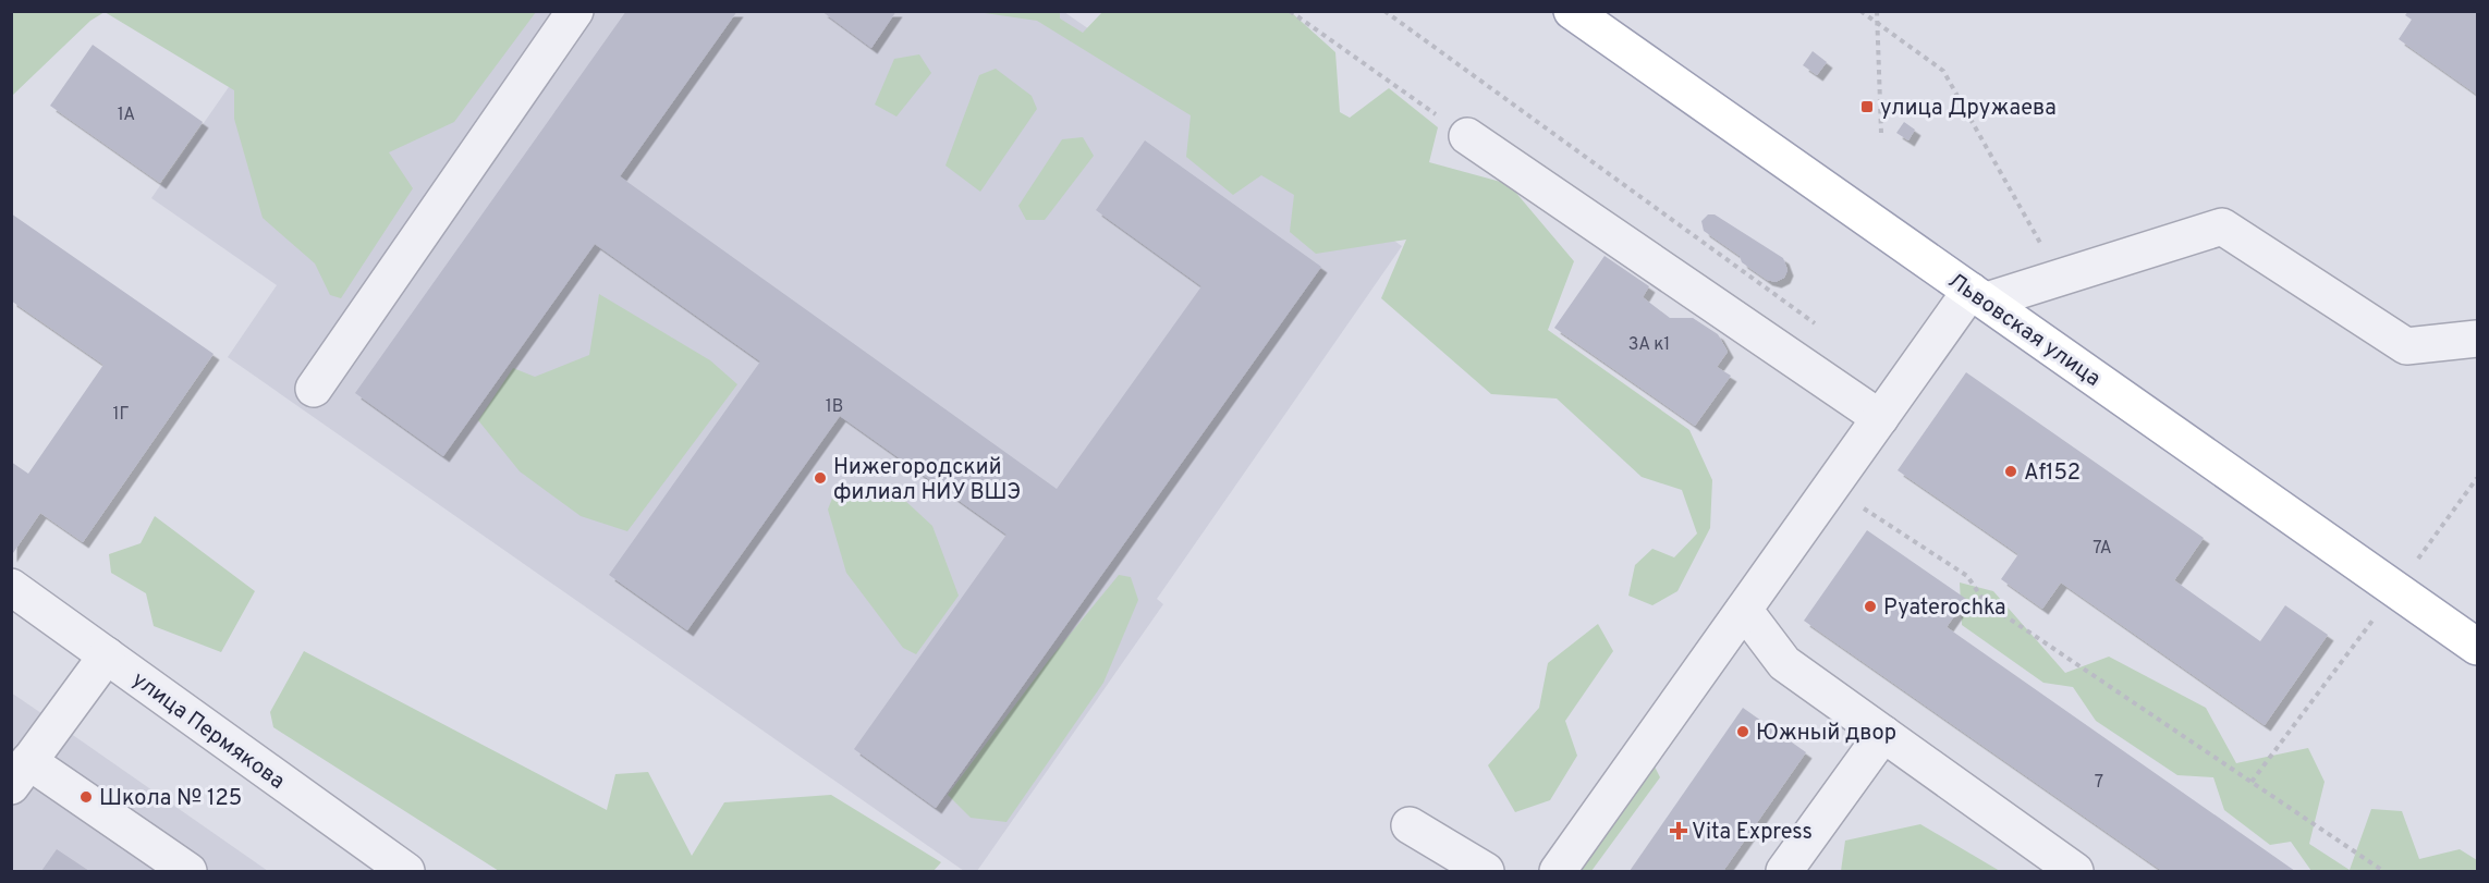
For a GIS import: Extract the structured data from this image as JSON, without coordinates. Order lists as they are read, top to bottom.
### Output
{
  "streets": {
    "main road": ["Львовская улица"],
    "street": ["улица Пермякова"]
  },
  "places": {
    "transit": ["улица Дружаева"],
    "other": [
      "Af152",
      "Нижегородский филиал НИУ ВШЭ",
      "Pyaterochka",
      "Южный двор",
      "Школа № 125"
    ],
    "health": ["Vita Express"]
  },
  "house_numbers": [
    "1А",
    "3А к1",
    "1В",
    "1Г",
    "7А",
    "7"
  ]
}
